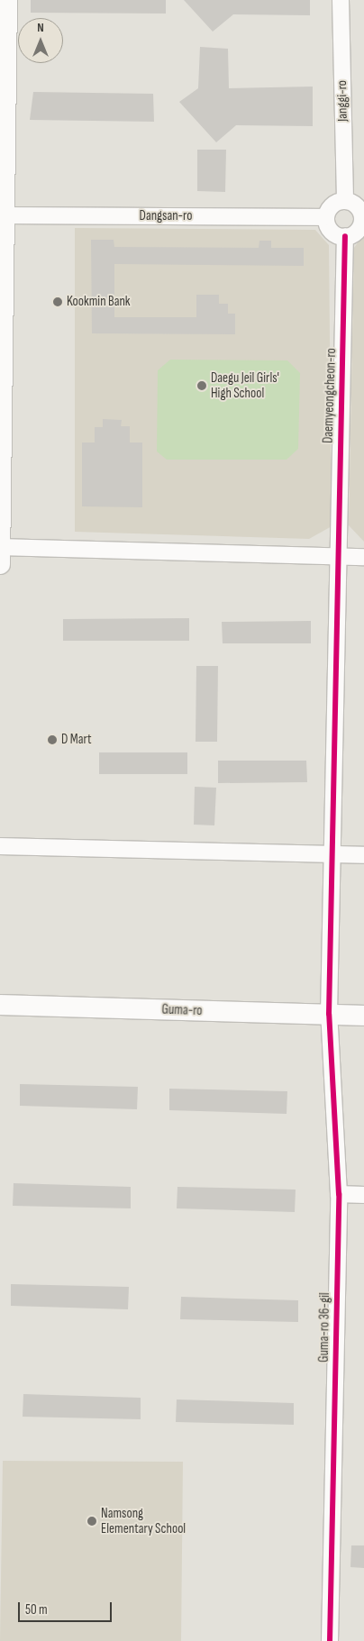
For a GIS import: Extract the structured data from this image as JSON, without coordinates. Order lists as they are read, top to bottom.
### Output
{
  "streets": {
    "main road": ["Guma-ro"],
    "street": [
      "Janggi-ro",
      "Dangsan-ro",
      "Daemyeongcheon-ro",
      "Guma-ro 36-gil"
    ]
  },
  "crossings": [
    ["Janggi-ro", "Dangsan-ro"],
    ["Janggi-ro", "Daemyeongcheon-ro"],
    ["Dangsan-ro", "Daemyeongcheon-ro"],
    ["Daemyeongcheon-ro", "Guma-ro 36-gil"],
    ["Guma-ro", "Guma-ro 36-gil"]
  ],
  "places": [
    "Kookmin Bank",
    "Daegu Jeil Girls' High School",
    "D Mart",
    "Namsong Elementary School"
  ],
  "scale_bar": "50 m",
  "north": "top"
}
